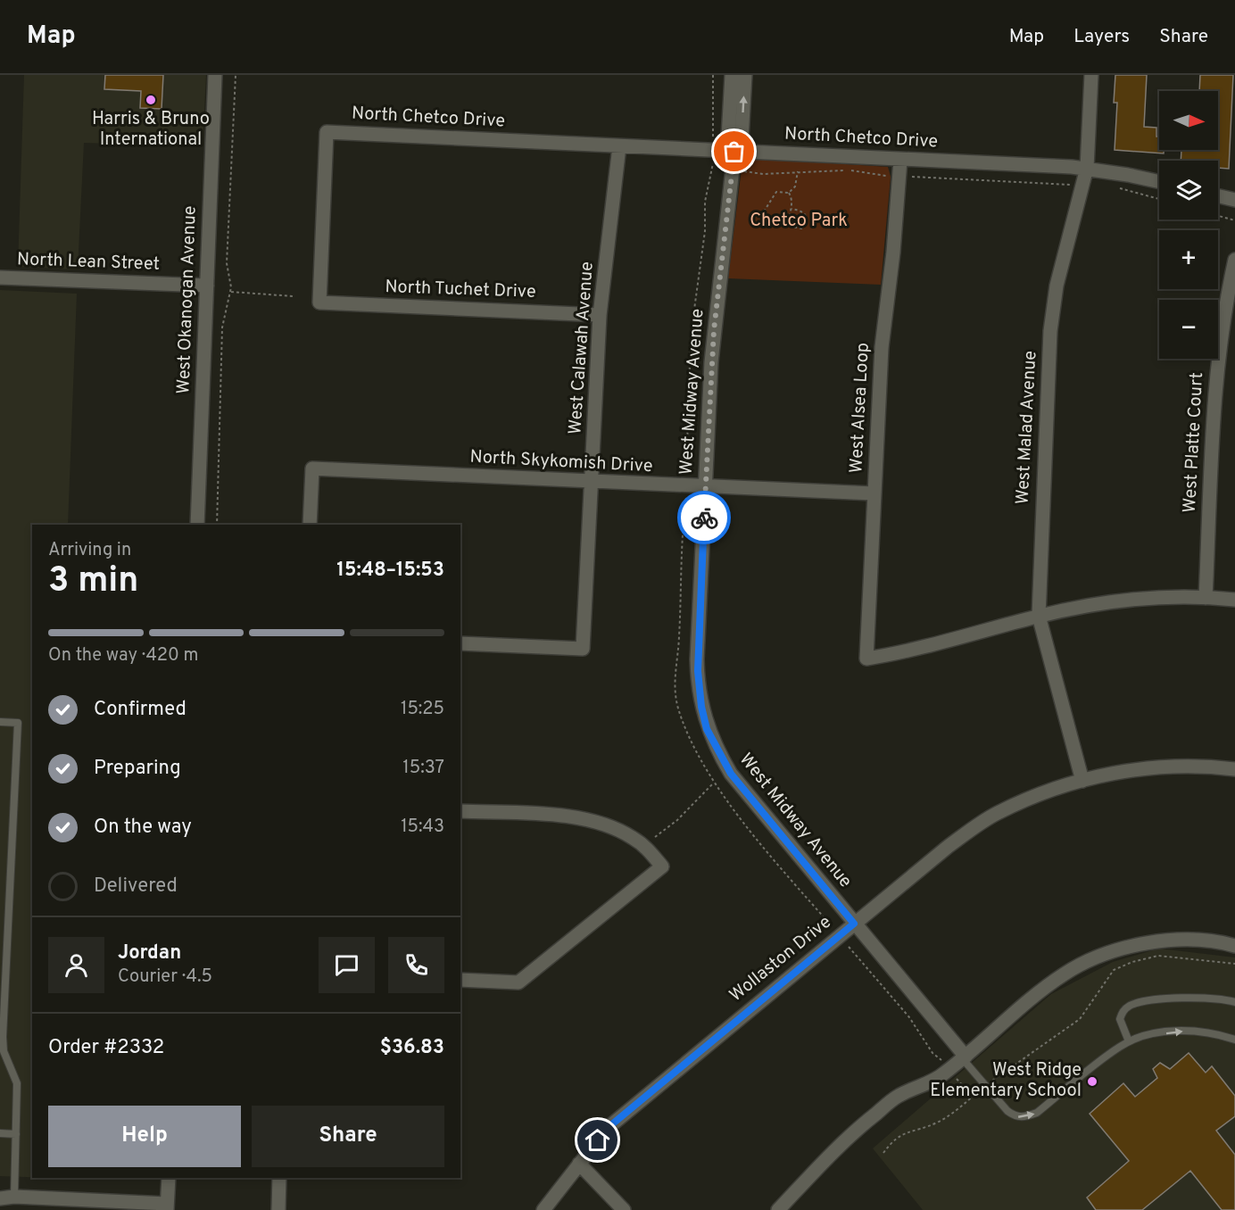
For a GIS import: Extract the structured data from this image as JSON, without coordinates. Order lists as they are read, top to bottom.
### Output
{
  "streets": {
    "street": [
      "North Chetco Drive",
      "North Lean Street",
      "North Tuchet Drive",
      "West Okanogan Avenue",
      "West Calawah Avenue",
      "West Midway Avenue",
      "West Alsea Loop",
      "West Malad Avenue",
      "West Platte Court",
      "North Skykomish Drive",
      "Wollaston Drive"
    ]
  },
  "crossings": [
    ["North Chetco Drive", "North Tuchet Drive"],
    ["North Chetco Drive", "West Calawah Avenue"],
    ["North Chetco Drive", "West Midway Avenue"],
    ["North Chetco Drive", "West Alsea Loop"],
    ["North Chetco Drive", "West Malad Avenue"],
    ["North Lean Street", "West Okanogan Avenue"],
    ["North Tuchet Drive", "West Calawah Avenue"],
    ["West Calawah Avenue", "North Skykomish Drive"],
    ["West Midway Avenue", "North Skykomish Drive"],
    ["West Midway Avenue", "Wollaston Drive"],
    ["West Alsea Loop", "West Malad Avenue"],
    ["West Alsea Loop", "North Skykomish Drive"],
    ["West Malad Avenue", "Wollaston Drive"]
  ],
  "parks": ["Chetco Park"],
  "places": ["Harris & Bruno International", "West Ridge Elementary School"],
  "north": "right",
  "page": {
    "header": "Map",
    "nav": ["Map", "Layers", "Share"],
    "map_buttons": ["+", "−"],
    "heading": ["3 min", "Arriving in", "15:48–15:53"],
    "panel": [
      "Jordan",
      "Courier · 4.5",
      "Order #2332",
      "$36.83"
    ],
    "bar": "On the way · 420 m",
    "list": [
      ["Confirmed", "15:25"],
      ["Preparing", "15:37"],
      ["On the way", "15:43"],
      "Delivered"
    ],
    "buttons": ["Help", "Share"]
  }
}
